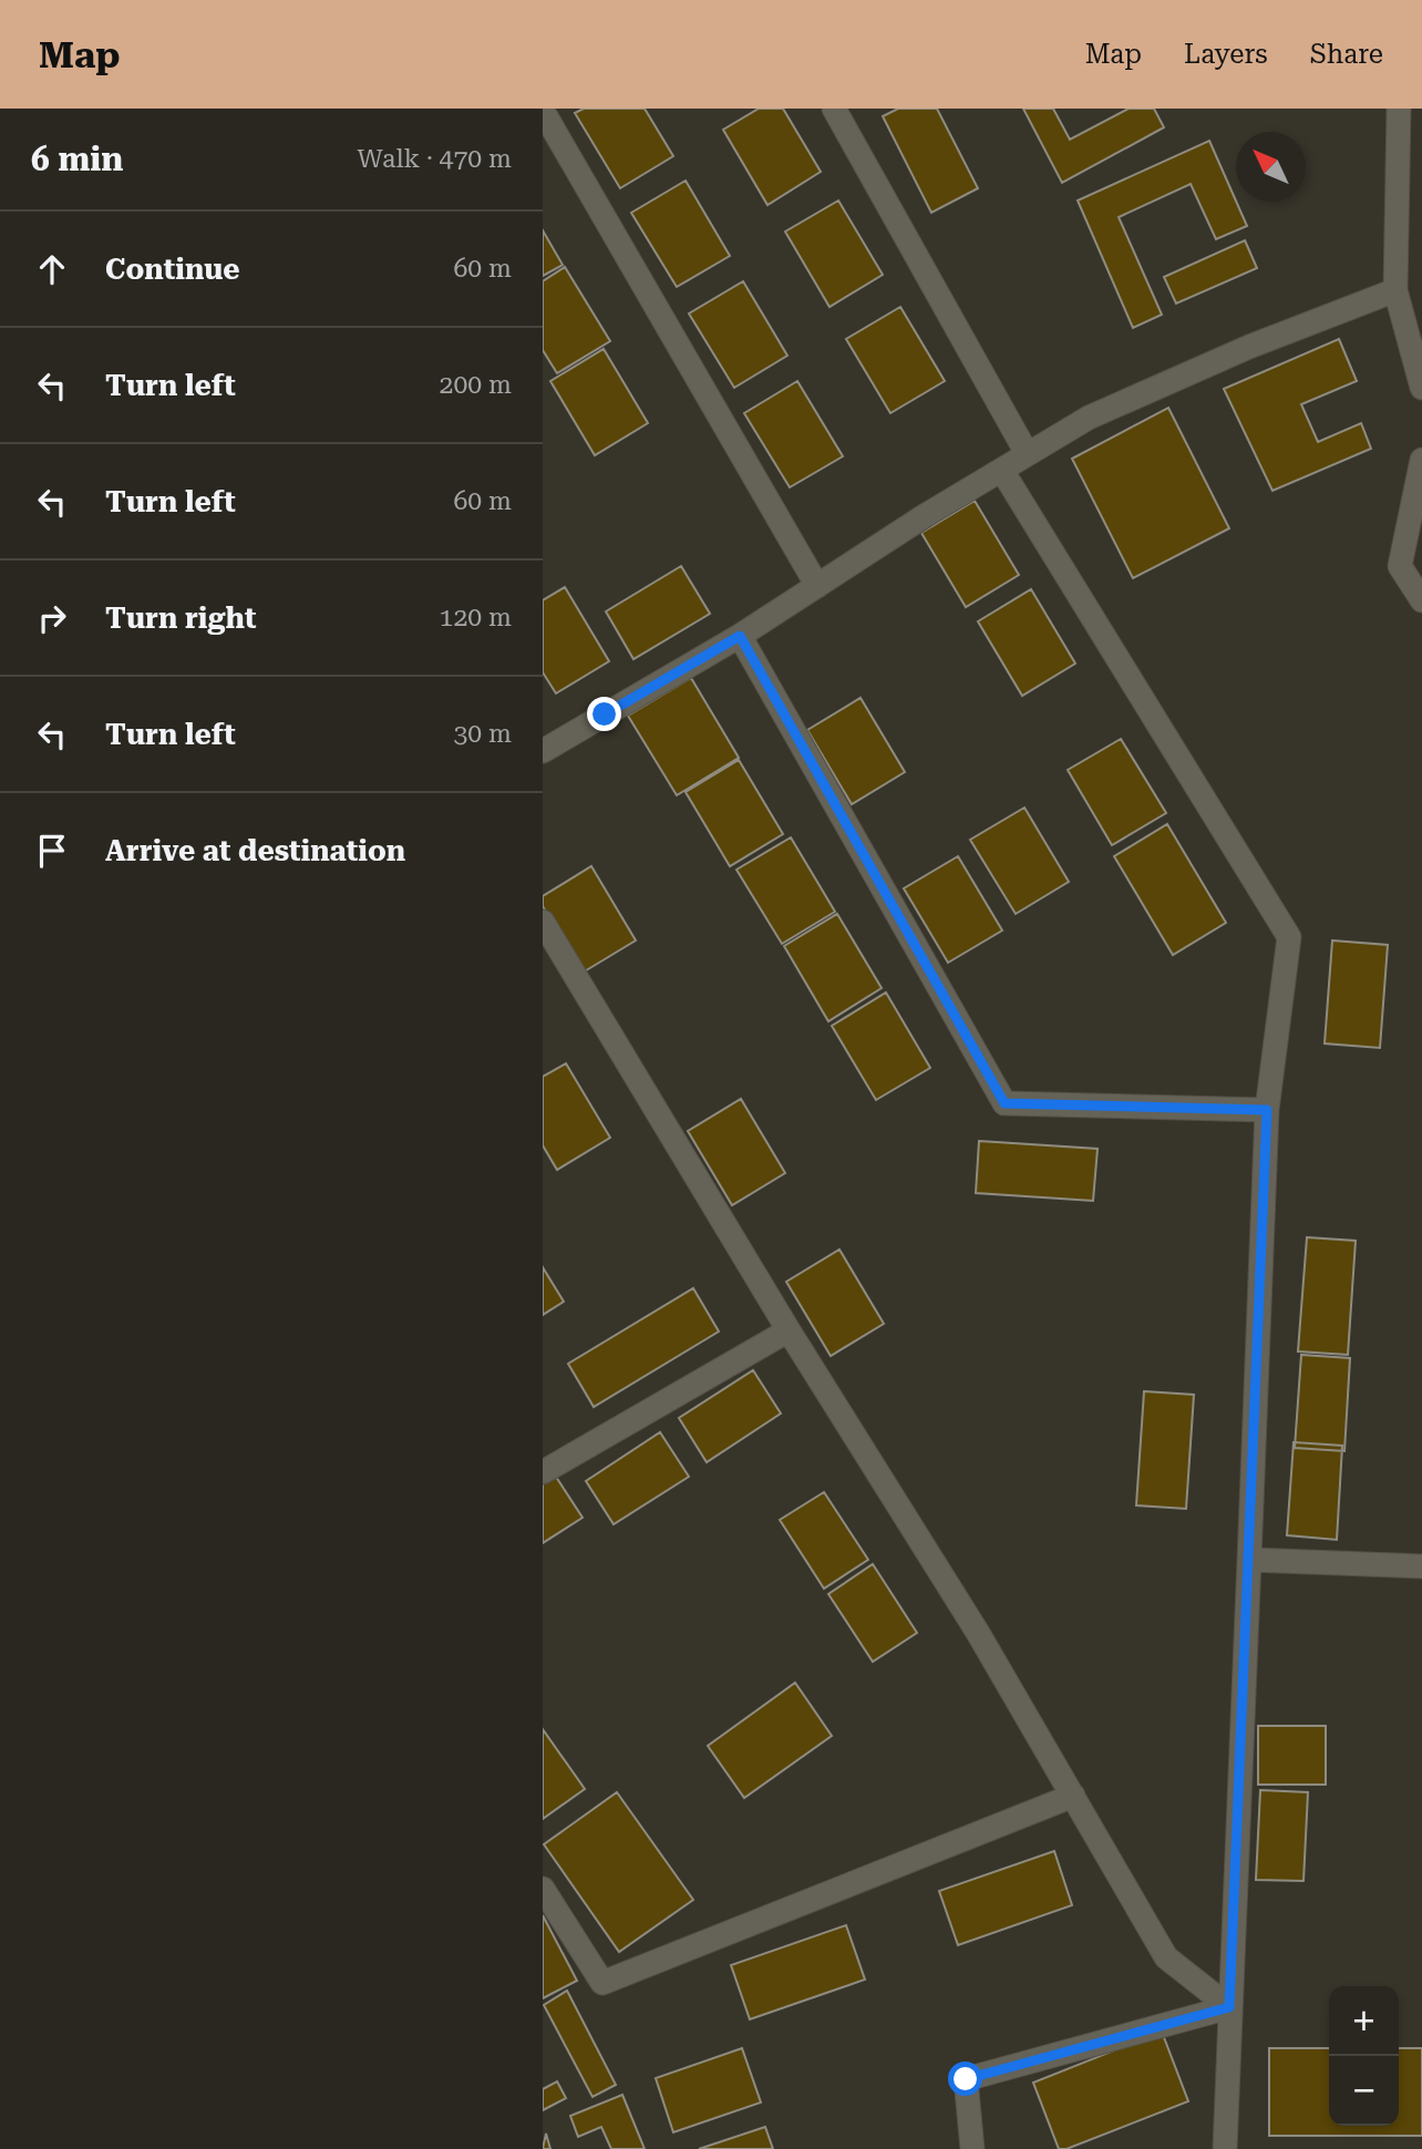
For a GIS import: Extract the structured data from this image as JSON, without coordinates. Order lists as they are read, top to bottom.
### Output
{
  "north": "top left",
  "page": {
    "header": "Map",
    "nav": ["Map", "Layers", "Share"],
    "heading": ["6 min", "Walk · 470 m"],
    "list": [
      ["Continue", "60 m"],
      ["Turn left", "200 m"],
      ["Turn left", "60 m"],
      ["Turn right", "120 m"],
      ["Turn left", "30 m"],
      "Arrive at destination"
    ],
    "map_buttons": ["+", "−"]
  }
}
